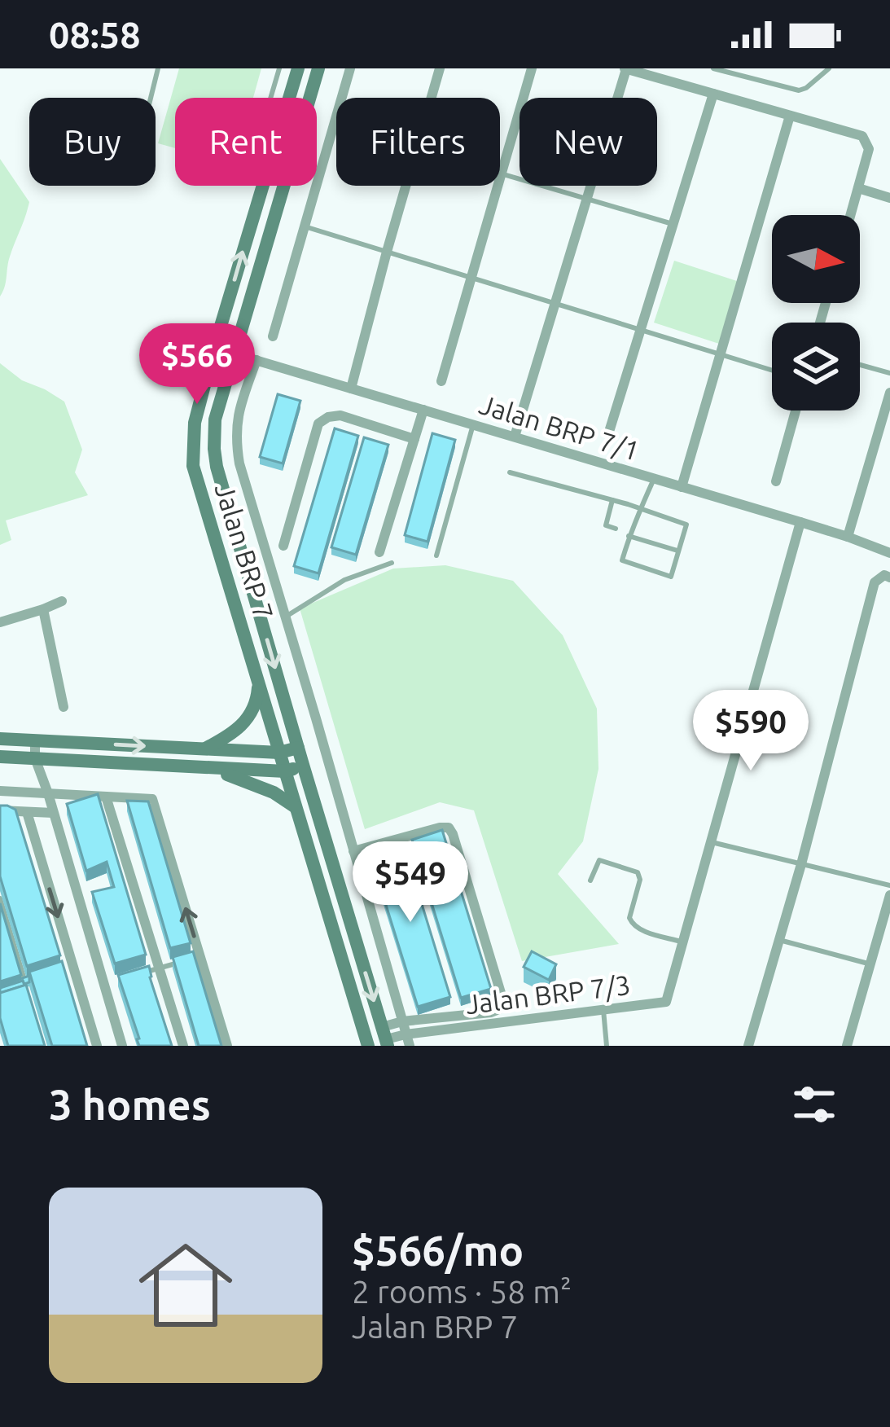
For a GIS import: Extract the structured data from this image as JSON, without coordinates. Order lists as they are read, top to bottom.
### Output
{
  "streets": {
    "main road": ["Jalan BRP 7"],
    "street": ["Jalan BRP 7/1", "Jalan BRP 7/3"]
  },
  "crossings": [
    ["Jalan BRP 7/1", "Jalan BRP 7"],
    ["Jalan BRP 7/1", "Jalan BRP 7/3"],
    ["Jalan BRP 7", "Jalan BRP 7/3"]
  ],
  "north": "right",
  "page": {
    "status": "08:58",
    "chip": [
      "Buy",
      "Rent",
      "Filters",
      "New"
    ],
    "price": ["$566", "$590", "$549"],
    "heading": "3 homes",
    "list": [
      {
        "name": "$566/mo",
        "note": "2 rooms · 58 m² · Jalan BRP 7"
      }
    ]
  }
}
